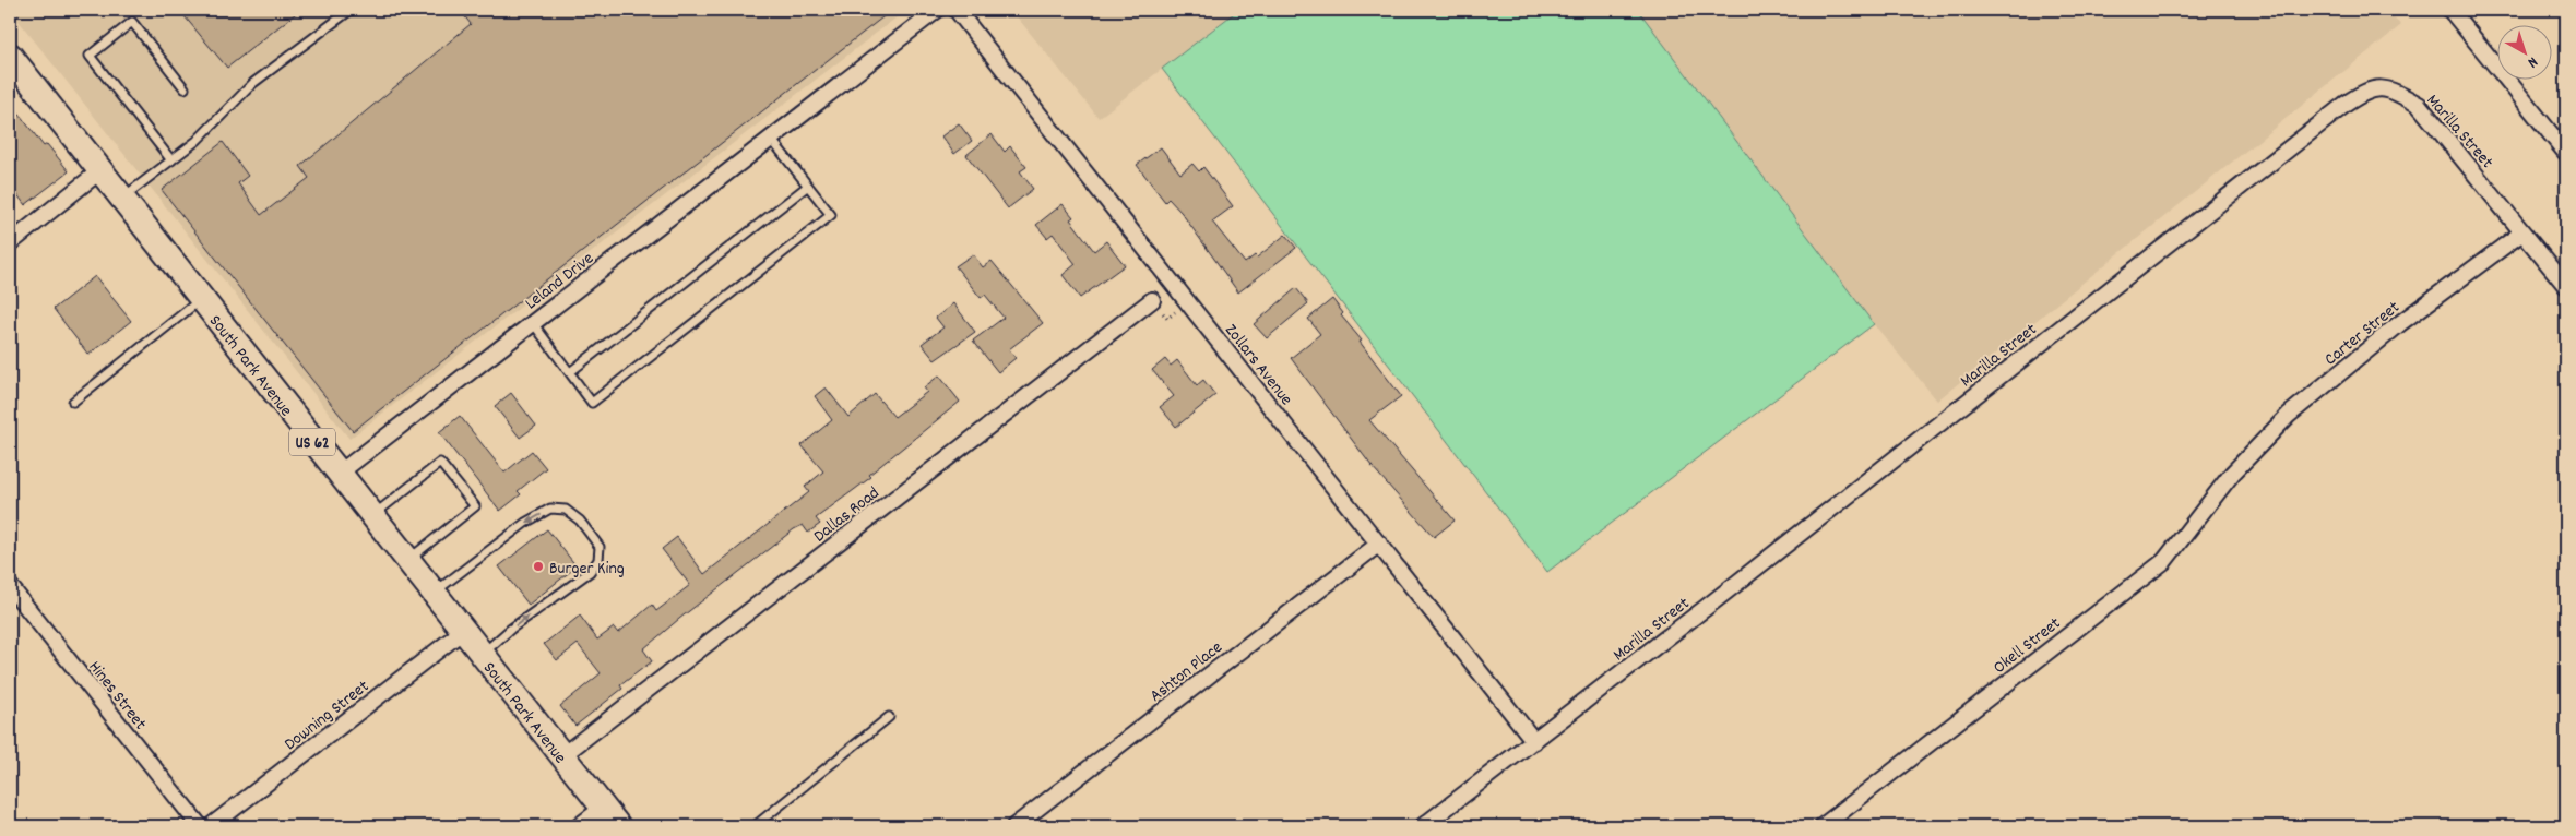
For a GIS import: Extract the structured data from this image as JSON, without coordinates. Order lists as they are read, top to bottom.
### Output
{
  "streets": {
    "main road": ["South Park Avenue", "US 62"],
    "street": [
      "Marilla Street",
      "Leland Drive",
      "Carter Street",
      "Zollars Avenue",
      "Dallas Road",
      "Okell Street",
      "Ashton Place",
      "Hines Street",
      "Downing Street"
    ]
  },
  "crossings": [
    ["Marilla Street", "Carter Street"],
    ["Marilla Street", "Zollars Avenue"],
    ["Leland Drive", "South Park Avenue"],
    ["Carter Street", "Okell Street"],
    ["Zollars Avenue", "Ashton Place"],
    ["South Park Avenue", "Dallas Road"],
    ["South Park Avenue", "Downing Street"]
  ],
  "places": ["Burger King"],
  "north": "bottom right"
}
